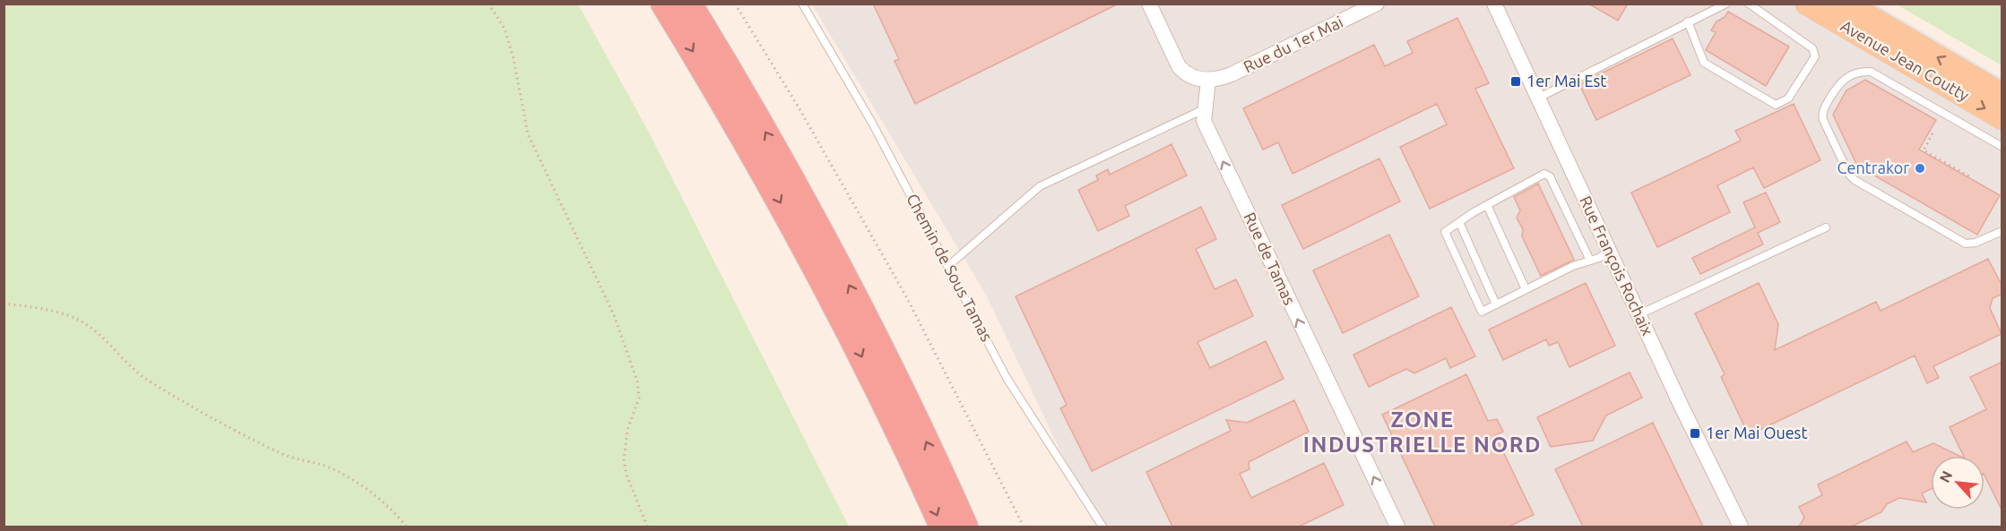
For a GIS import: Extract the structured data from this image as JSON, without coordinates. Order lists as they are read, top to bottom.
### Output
{
  "streets": {
    "main road": ["Avenue Jean Coutty"],
    "street": ["Rue du 1er Mai", "Rue de Tamas", "Rue François Rochaix"],
    "lane": ["Chemin de Sous Tamas"]
  },
  "crossings": [
    ["Rue du 1er Mai", "Rue de Tamas"]
  ],
  "one_way": ["Rue de Tamas"],
  "districts": ["ZONE INDUSTRIELLE NORD"],
  "places": {
    "transit": ["1er Mai Est", "1er Mai Ouest"],
    "other": ["Centrakor"]
  },
  "north": "top left"
}
